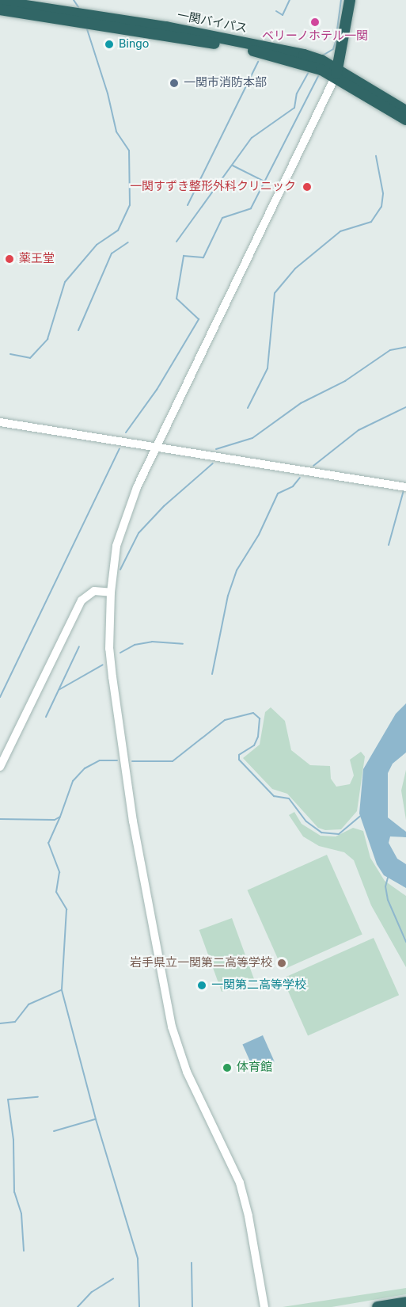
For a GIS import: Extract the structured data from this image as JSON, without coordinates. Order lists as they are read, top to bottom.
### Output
{
  "streets": {
    "highway": ["一関バイパス"]
  },
  "places": [
    "ベリーノホテル一関",
    "Bingo",
    "一関市消防本部",
    "一関すずき整形外科クリニック",
    "薬王堂",
    "岩手県立一関第二高等学校",
    "一関第二高等学校",
    "体育館"
  ]
}
